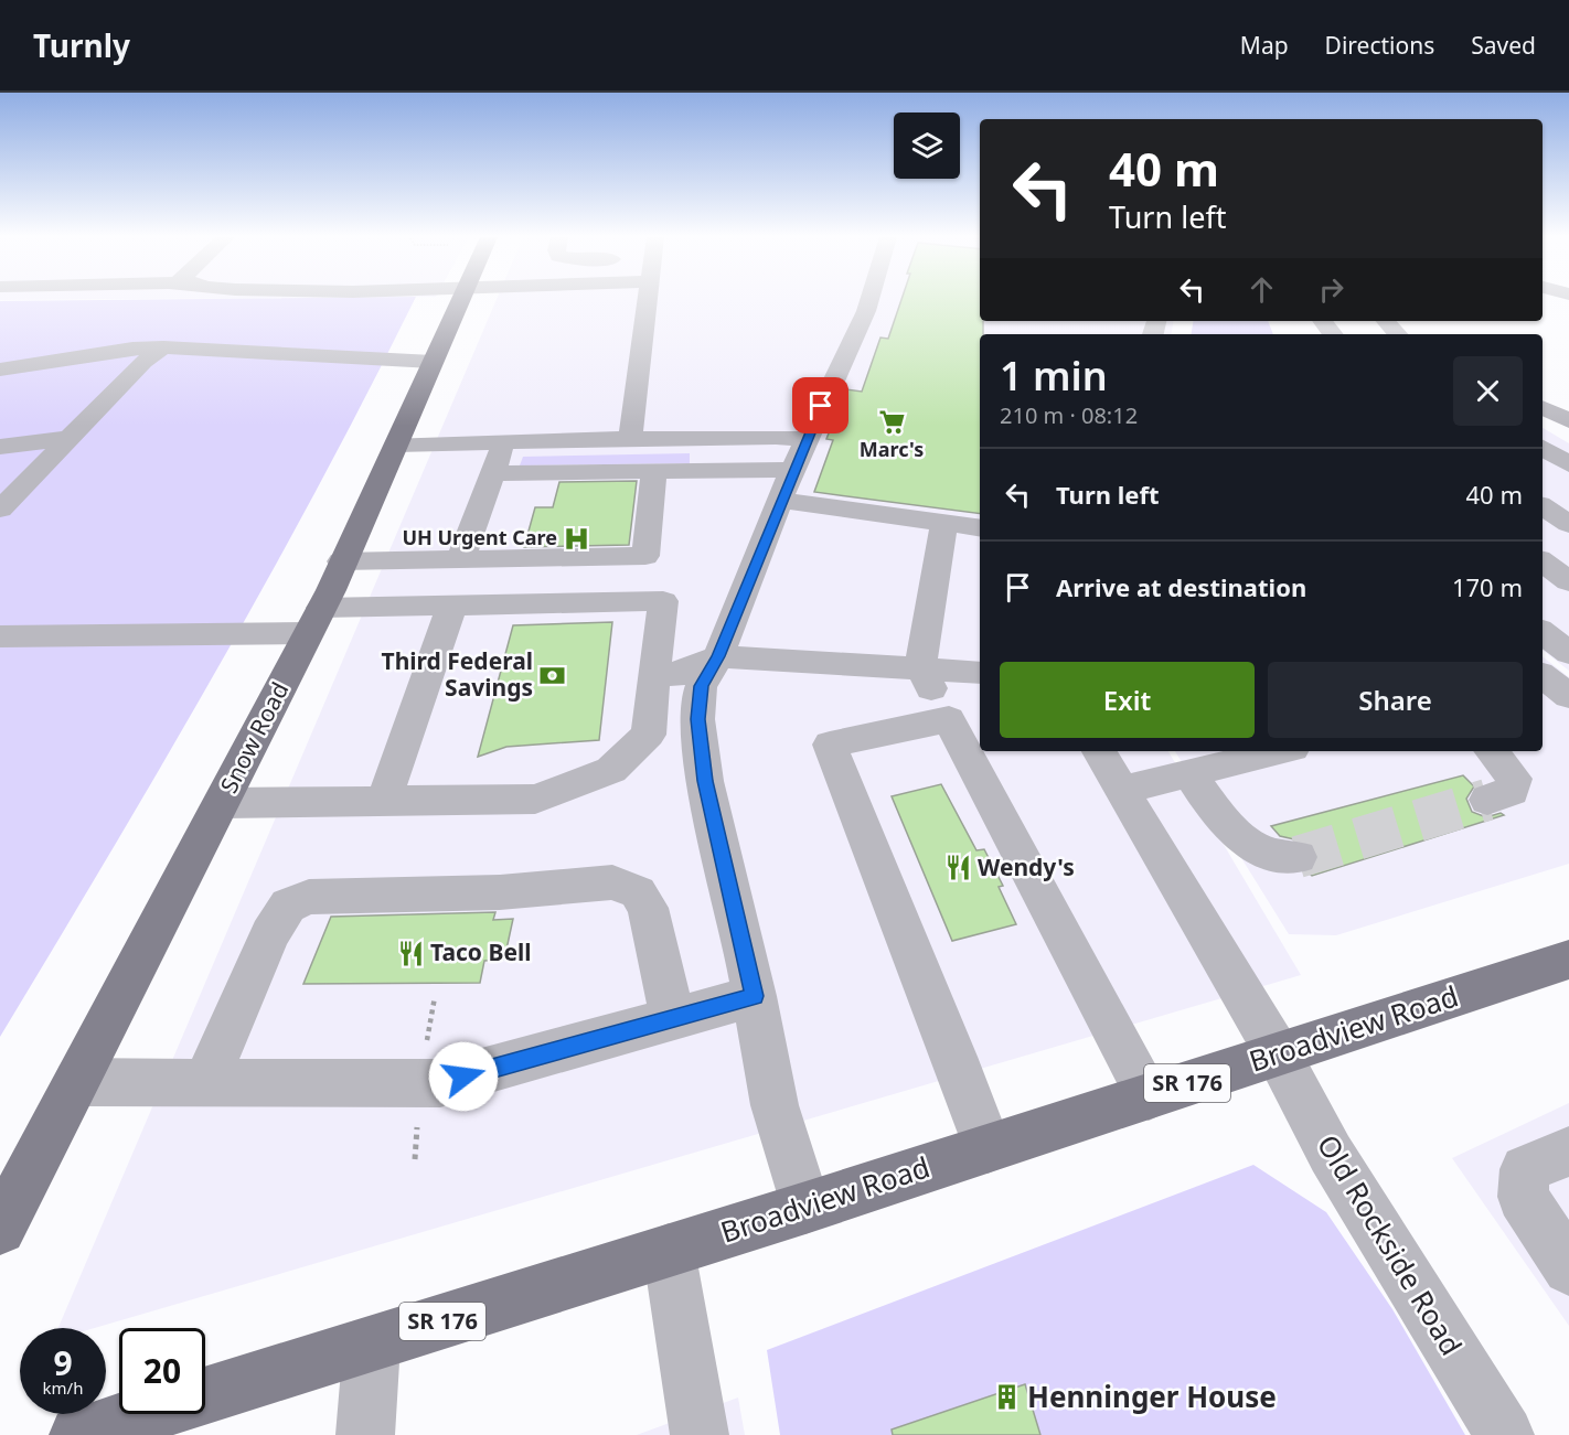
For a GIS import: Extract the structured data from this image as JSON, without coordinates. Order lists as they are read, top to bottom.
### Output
{
  "streets": {
    "main road": ["Snow Road", "Broadview Road", "SR 176"],
    "street": ["Old Rockside Road"]
  },
  "crossings": [
    ["Broadview Road", "Old Rockside Road"]
  ],
  "places": {
    "supermarket": ["Marc's"],
    "hospital": ["UH Urgent Care"],
    "bank": ["Third Federal Savings"],
    "restaurant": ["Wendy's", "Taco Bell"],
    "building": ["Henninger House"]
  },
  "page": {
    "header": "Turnly",
    "nav": ["Map", "Directions", "Saved"],
    "turn": ["40 m", "Turn left"],
    "heading": ["1 min", "210 m · 08:12"],
    "list": [
      {
        "name": "Turn left",
        "value": "40 m"
      },
      {
        "name": "Arrive at destination",
        "value": "170 m"
      }
    ],
    "buttons": ["Exit", "Share"],
    "speed": "9 km/h",
    "limit": "20"
  }
}
